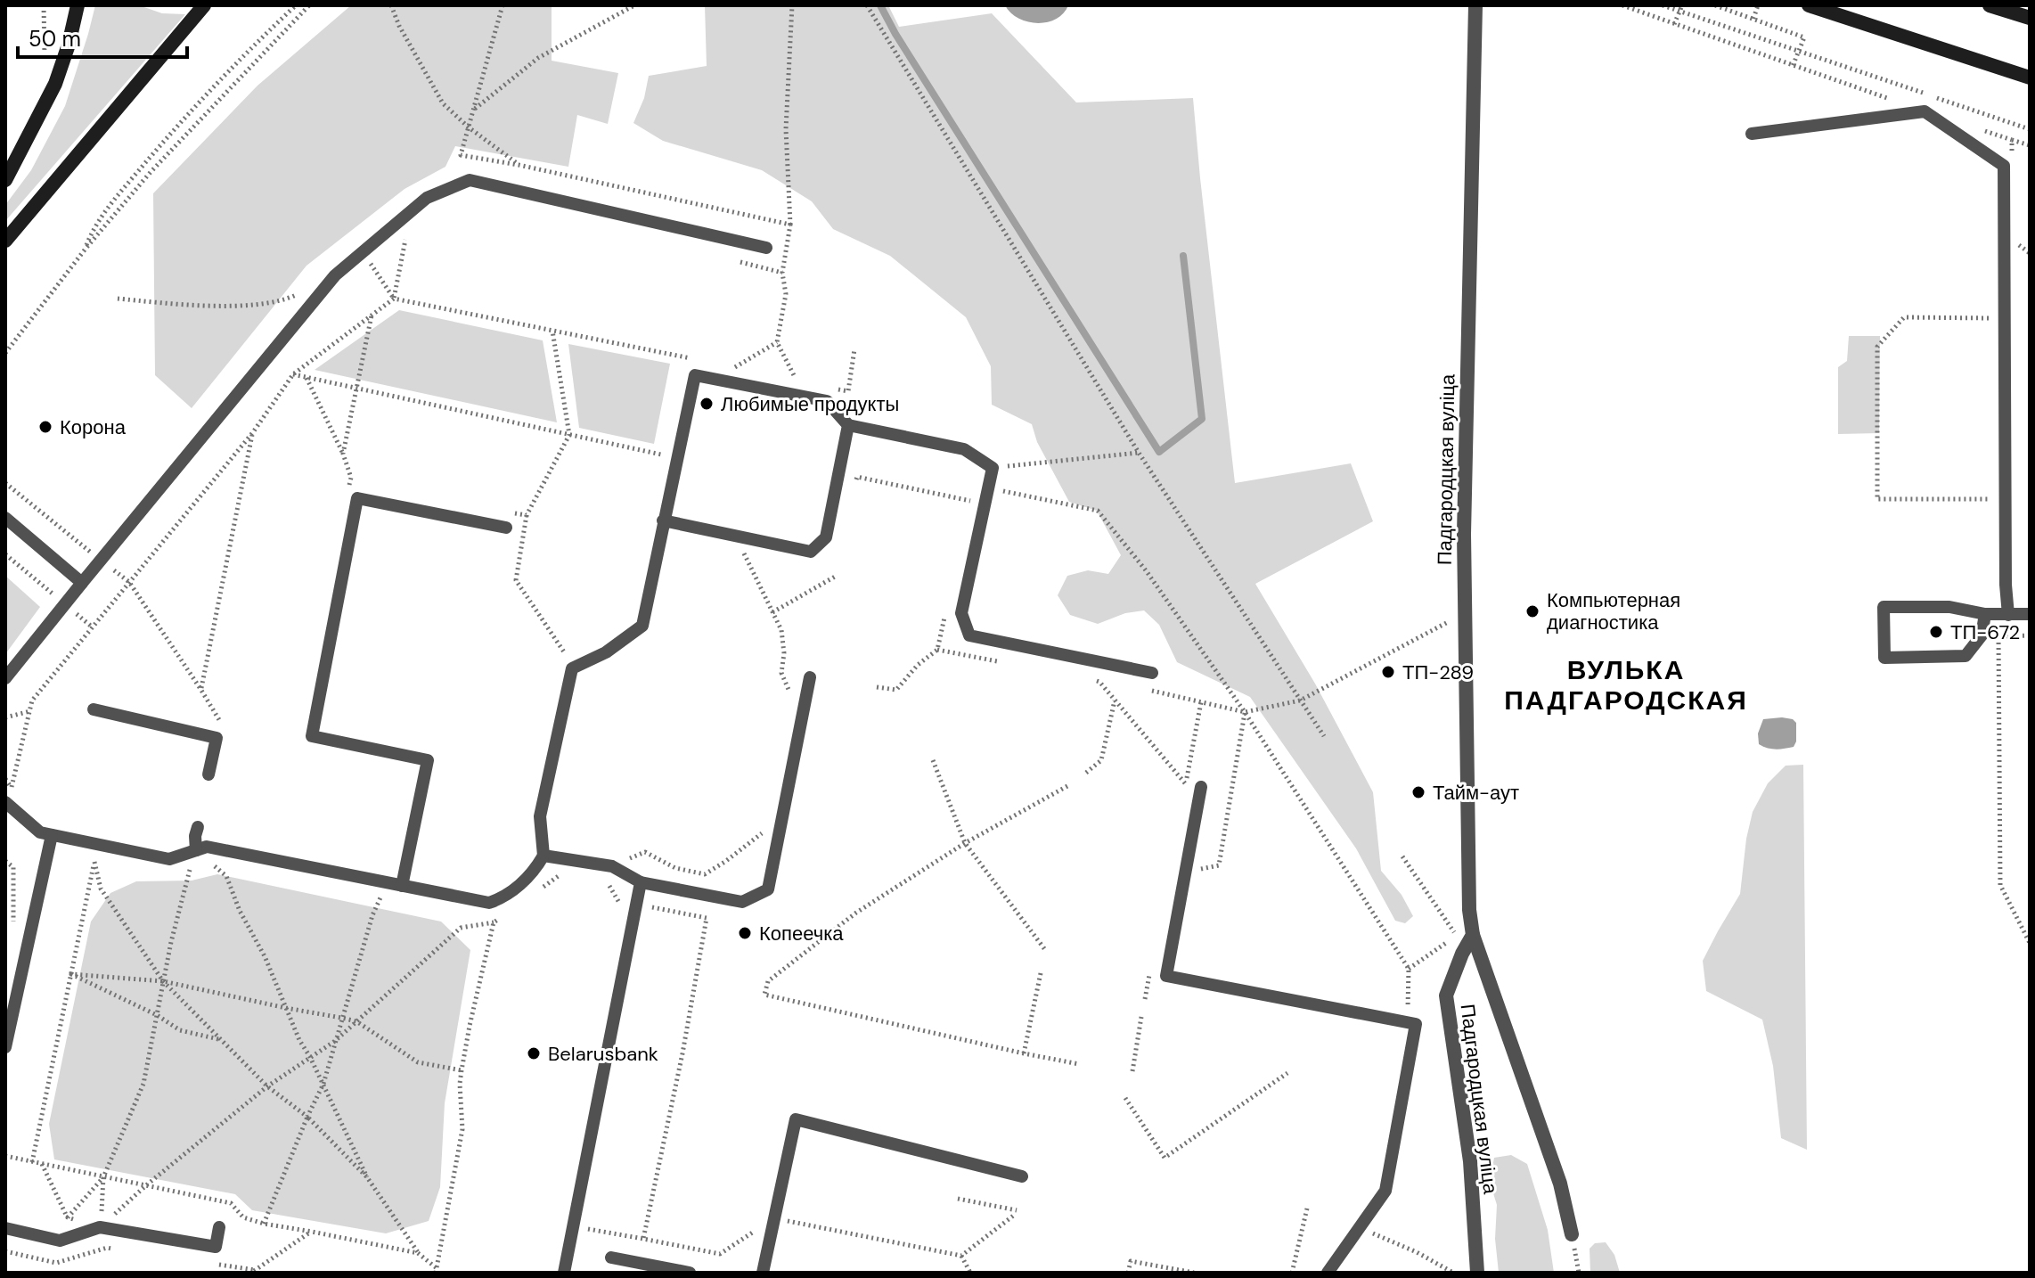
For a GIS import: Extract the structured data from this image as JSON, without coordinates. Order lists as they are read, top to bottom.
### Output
{
  "streets": {
    "street": ["Падгародцкая вуліца"]
  },
  "districts": ["ВУЛЬКА ПАДГАРОДСКАЯ"],
  "places": [
    "Любимые продукты",
    "Корона",
    "Компьютерная диагностика",
    "ТП-672",
    "ТП-289",
    "Тайм-аут",
    "Копеечка",
    "Belarusbank"
  ],
  "scale_bar": "50 m"
}
